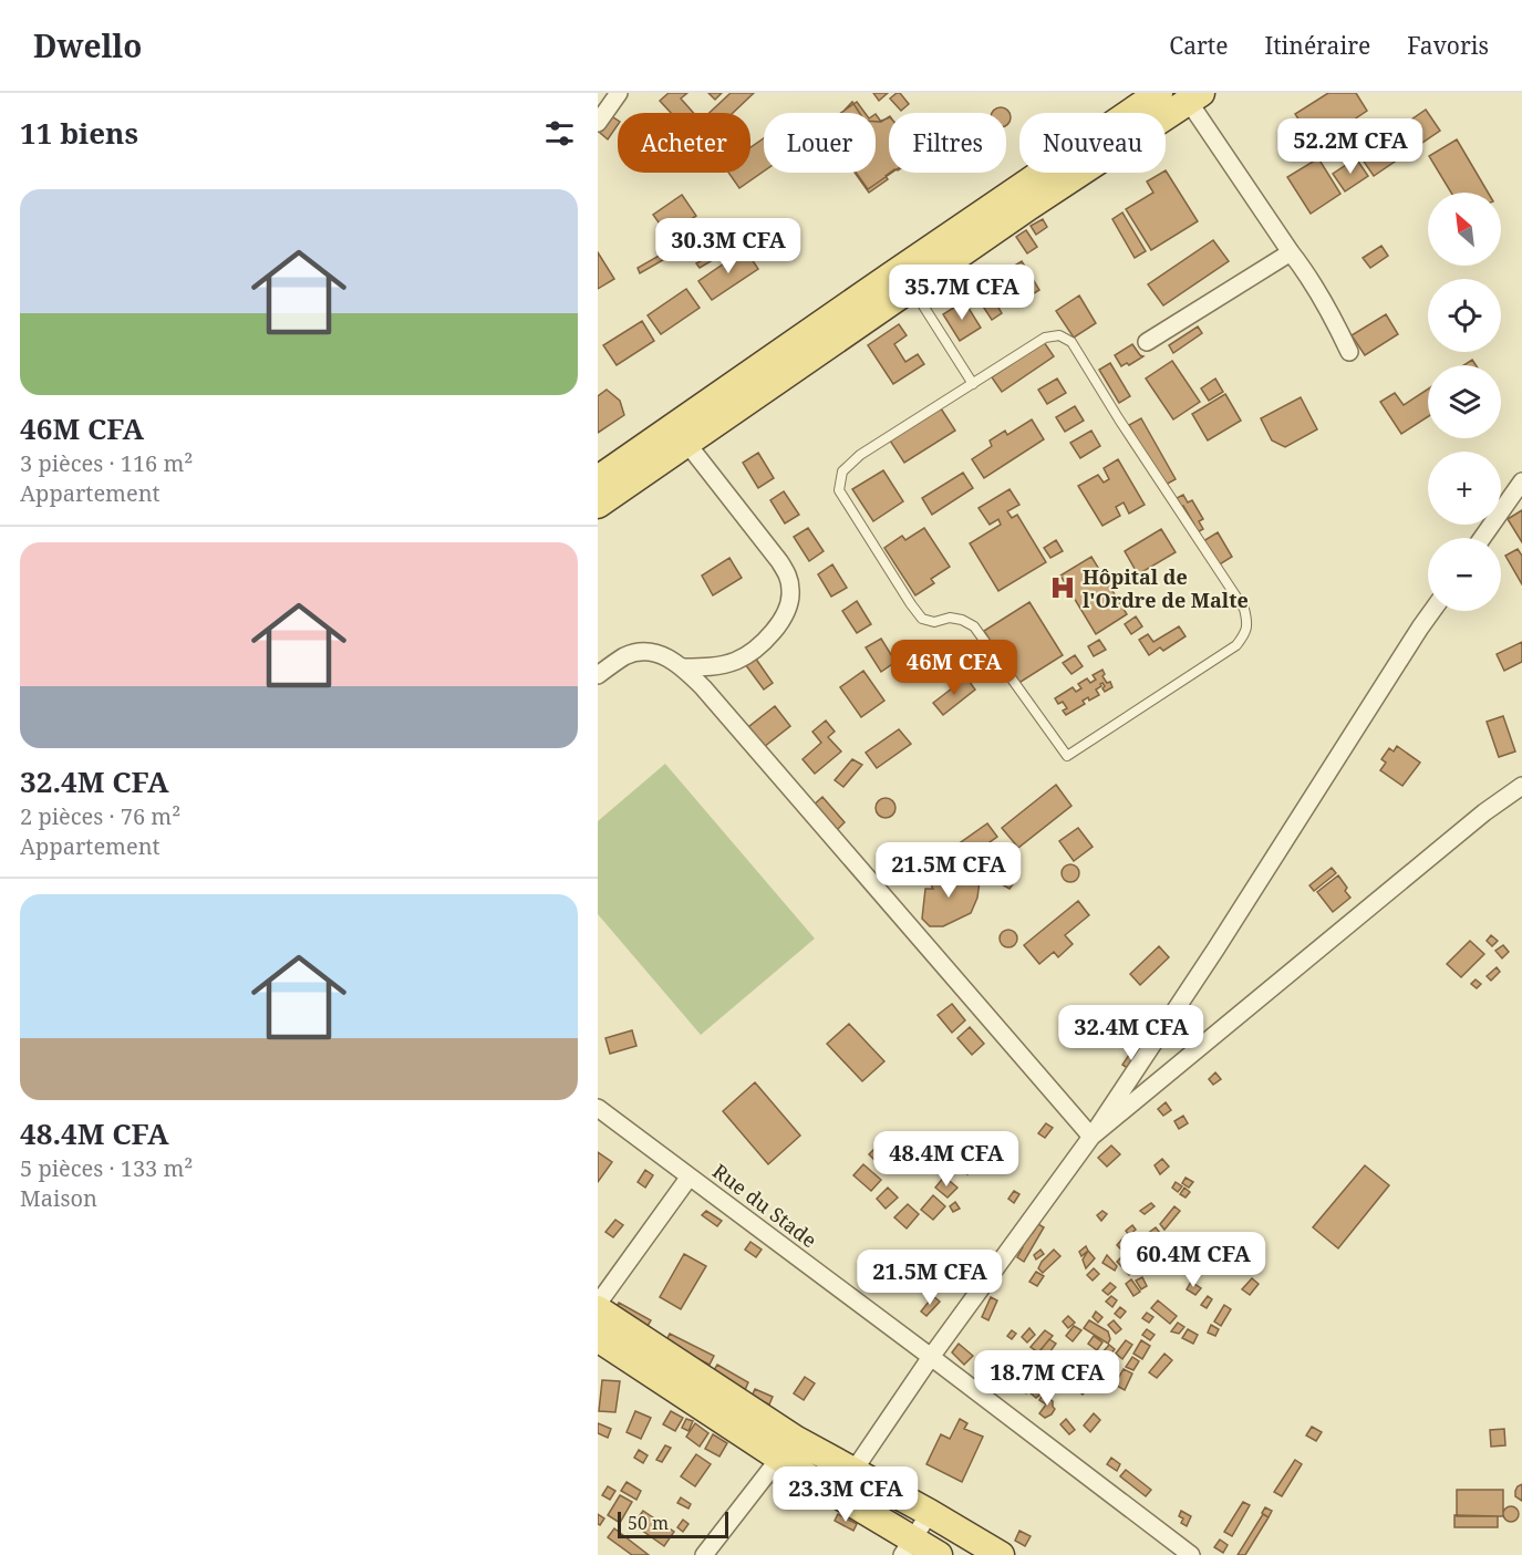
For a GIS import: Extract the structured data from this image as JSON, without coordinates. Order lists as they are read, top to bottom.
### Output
{
  "streets": {
    "street": ["Rue du Stade"]
  },
  "places": {
    "hospital": ["Hôpital de l'Ordre de Malte"]
  },
  "scale_bar": "50 m",
  "north": "top left",
  "page": {
    "header": "Dwello",
    "nav": ["Carte", "Itinéraire", "Favoris"],
    "heading": "11 biens",
    "chip": [
      "Acheter",
      "Louer",
      "Filtres",
      "Nouveau"
    ],
    "price": [
      "52.2M CFA",
      "30.3M CFA",
      "35.7M CFA",
      "46M CFA",
      "21.5M CFA",
      "32.4M CFA",
      "48.4M CFA",
      "60.4M CFA",
      "21.5M CFA",
      "18.7M CFA",
      "23.3M CFA"
    ],
    "list": [
      {
        "name": "46M CFA",
        "note": "3 pièces · 116 m² · Appartement"
      },
      {
        "name": "32.4M CFA",
        "note": "2 pièces · 76 m² · Appartement"
      },
      {
        "name": "48.4M CFA",
        "note": "5 pièces · 133 m² · Maison"
      }
    ],
    "map_buttons": ["+", "−"],
    "scale": "50 m"
  }
}
